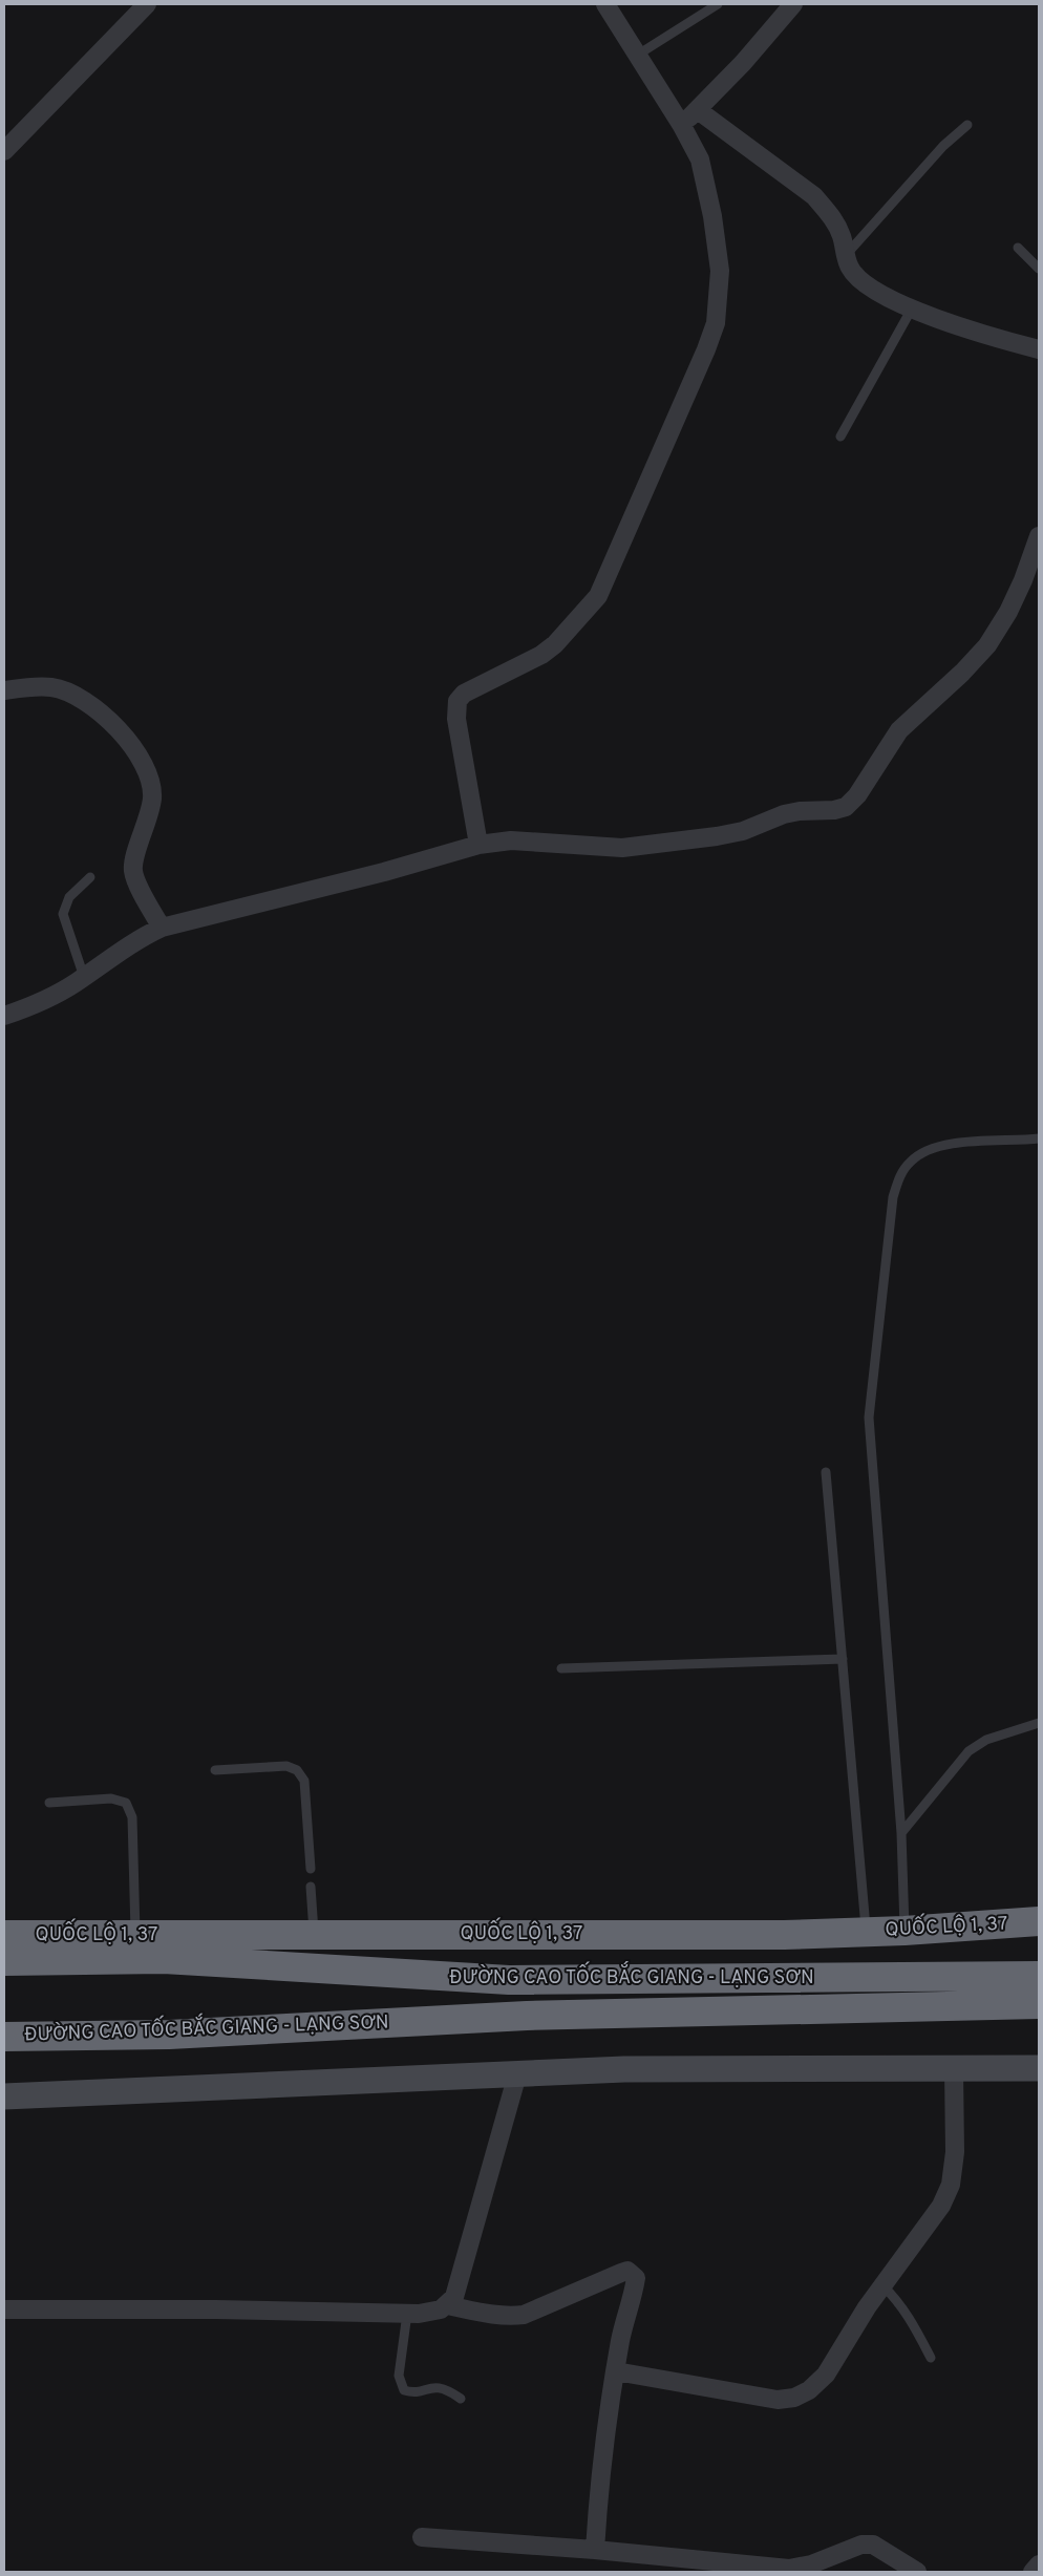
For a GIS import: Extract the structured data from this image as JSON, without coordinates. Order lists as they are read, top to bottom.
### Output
{
  "streets": {
    "highway": ["QUỐC LỘ 1, 37", "ĐƯỜNG CAO TỐC BẮC GIANG - LẠNG SƠN"]
  }
}
